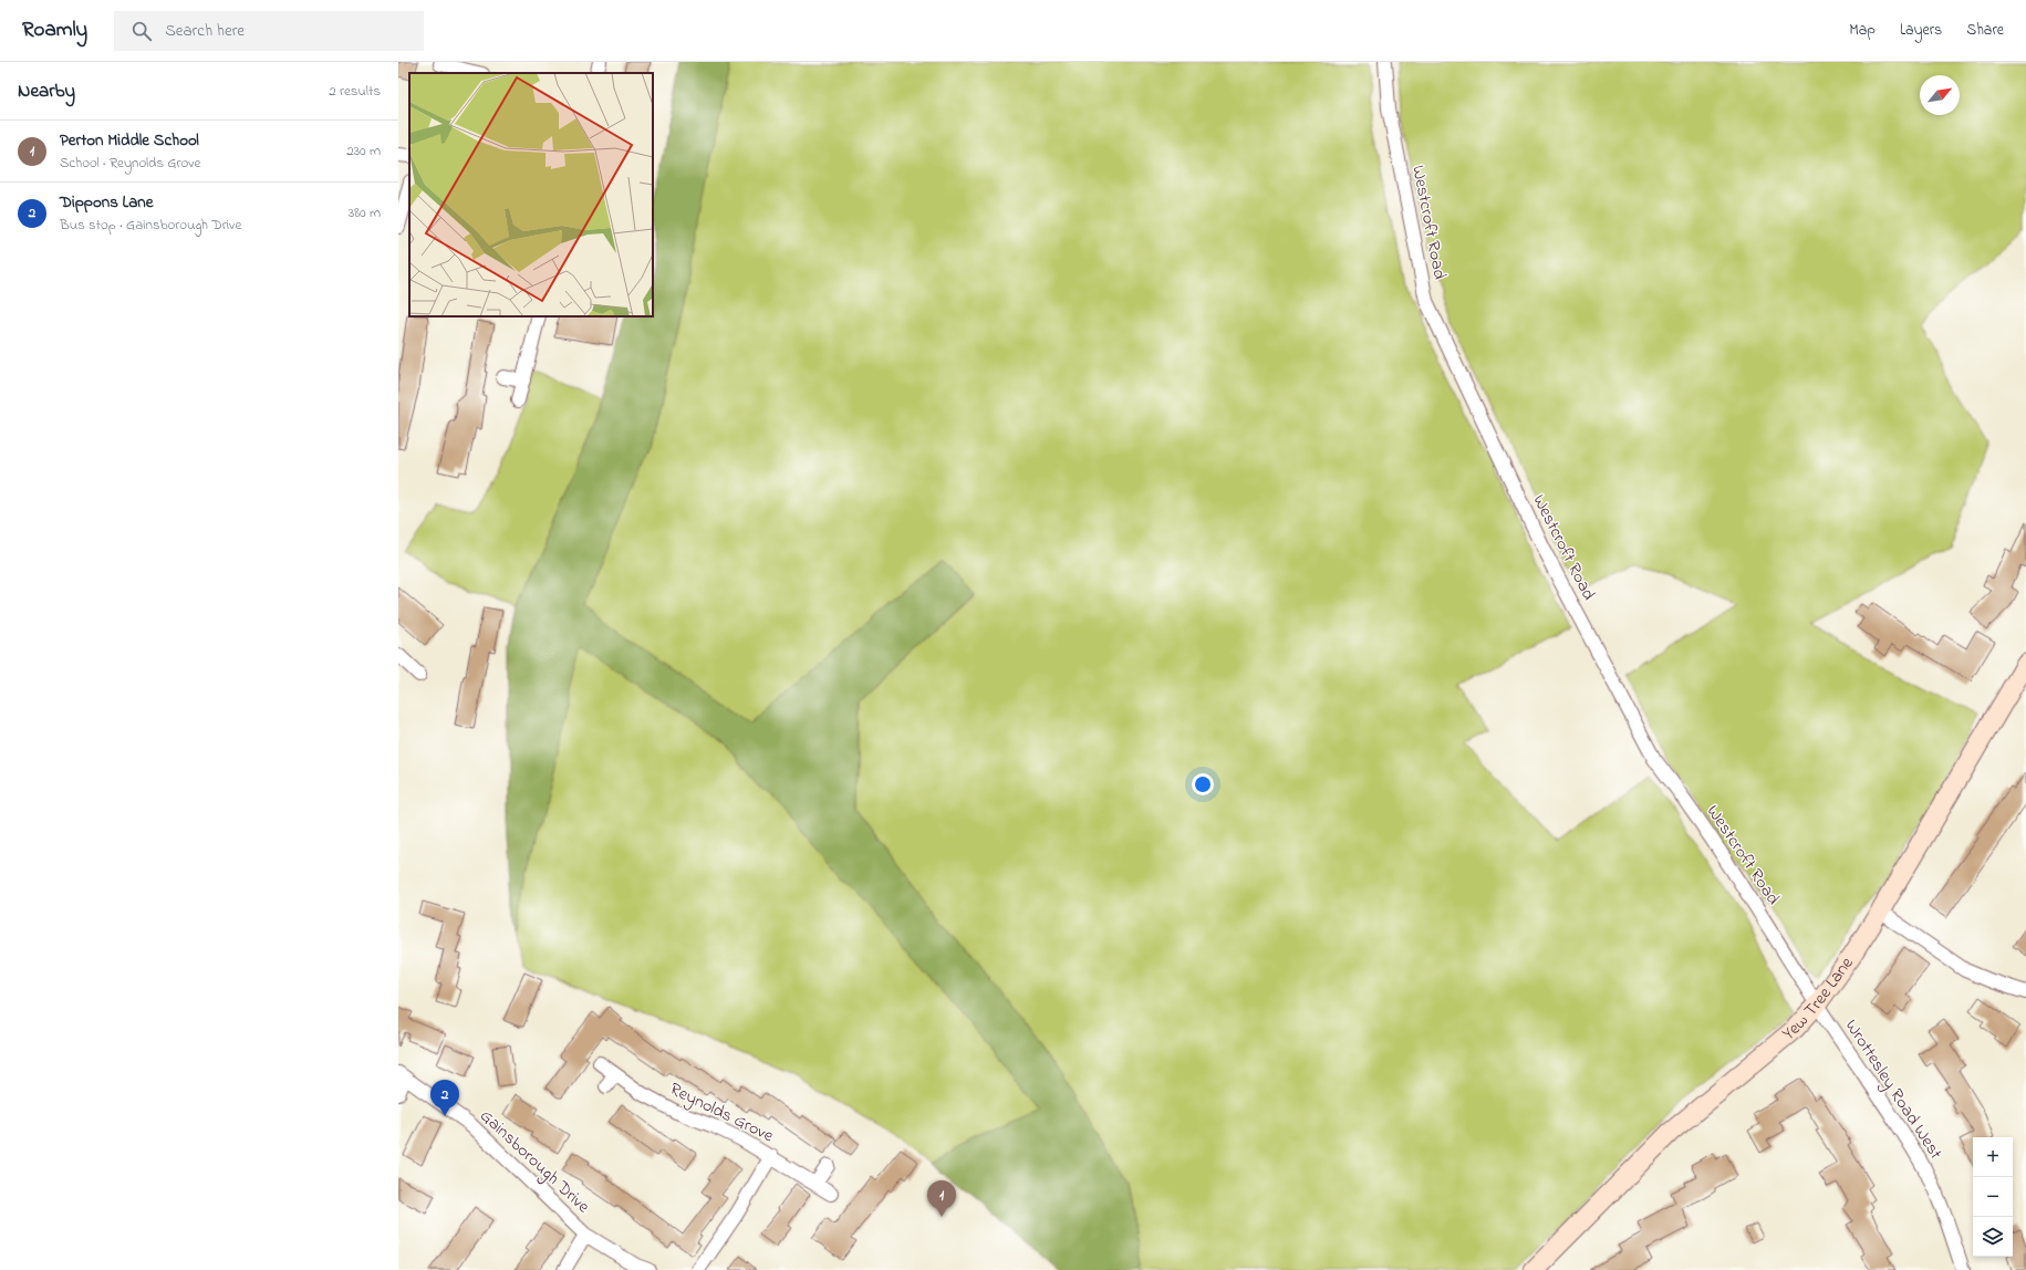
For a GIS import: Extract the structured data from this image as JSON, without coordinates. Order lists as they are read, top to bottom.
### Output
{
  "streets": {
    "street": [
      "Westcroft Road",
      "Yew Tree Lane",
      "Wrottesley Road West",
      "Reynolds Grove",
      "Gainsborough Drive"
    ]
  },
  "crossings": [
    ["Westcroft Road", "Yew Tree Lane"],
    ["Westcroft Road", "Wrottesley Road West"],
    ["Yew Tree Lane", "Wrottesley Road West"]
  ],
  "north": "top right",
  "page": {
    "header": "Roamly",
    "search": "Search here",
    "nav": ["Map", "Layers", "Share"],
    "heading": ["Nearby", "2 results"],
    "list": [
      {
        "mark": "1",
        "name": "Perton Middle School",
        "note": "School · Reynolds Grove",
        "value": "230 m"
      },
      {
        "mark": "2",
        "name": "Dippons Lane",
        "note": "Bus stop · Gainsborough Drive",
        "value": "380 m"
      }
    ],
    "pins": ["2", "1"],
    "map_buttons": ["+", "−"]
  }
}
